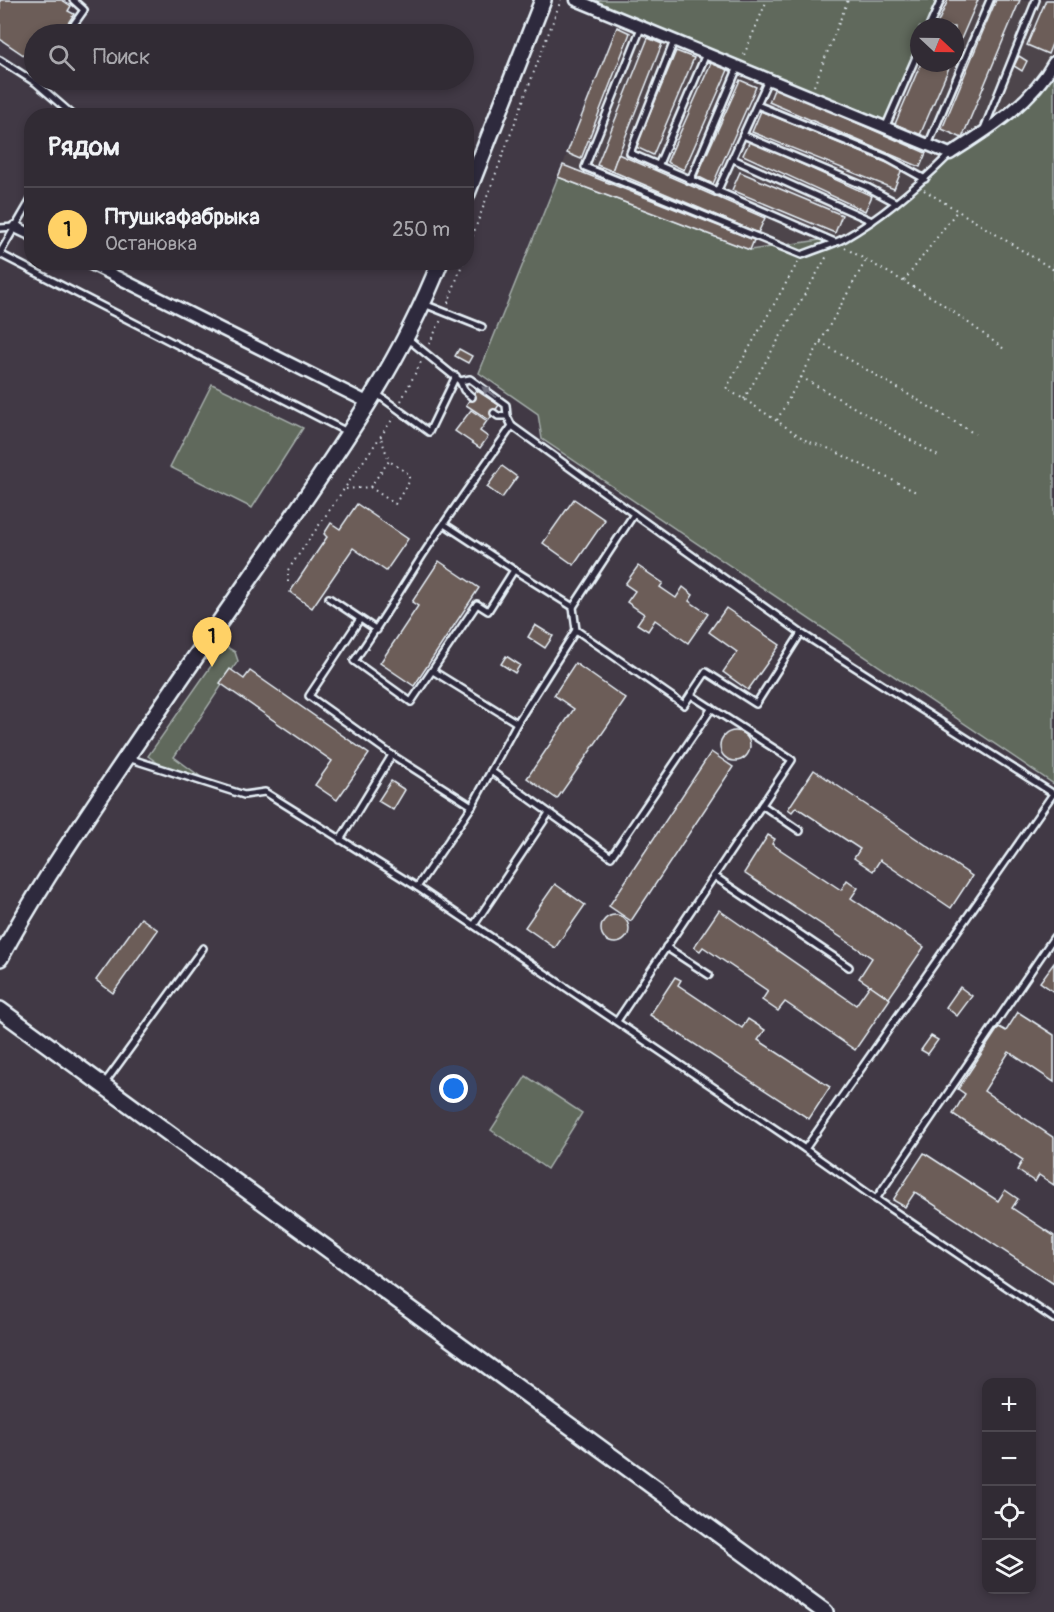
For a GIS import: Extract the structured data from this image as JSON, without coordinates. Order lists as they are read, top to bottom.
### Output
{
  "north": "right",
  "page": {
    "search": "Поиск",
    "heading": "Рядом",
    "list": [
      {
        "mark": "1",
        "name": "Птушкафабрыка",
        "note": "Остановка",
        "value": "250 m"
      }
    ],
    "pins": "1",
    "map_buttons": ["+", "−"]
  }
}
